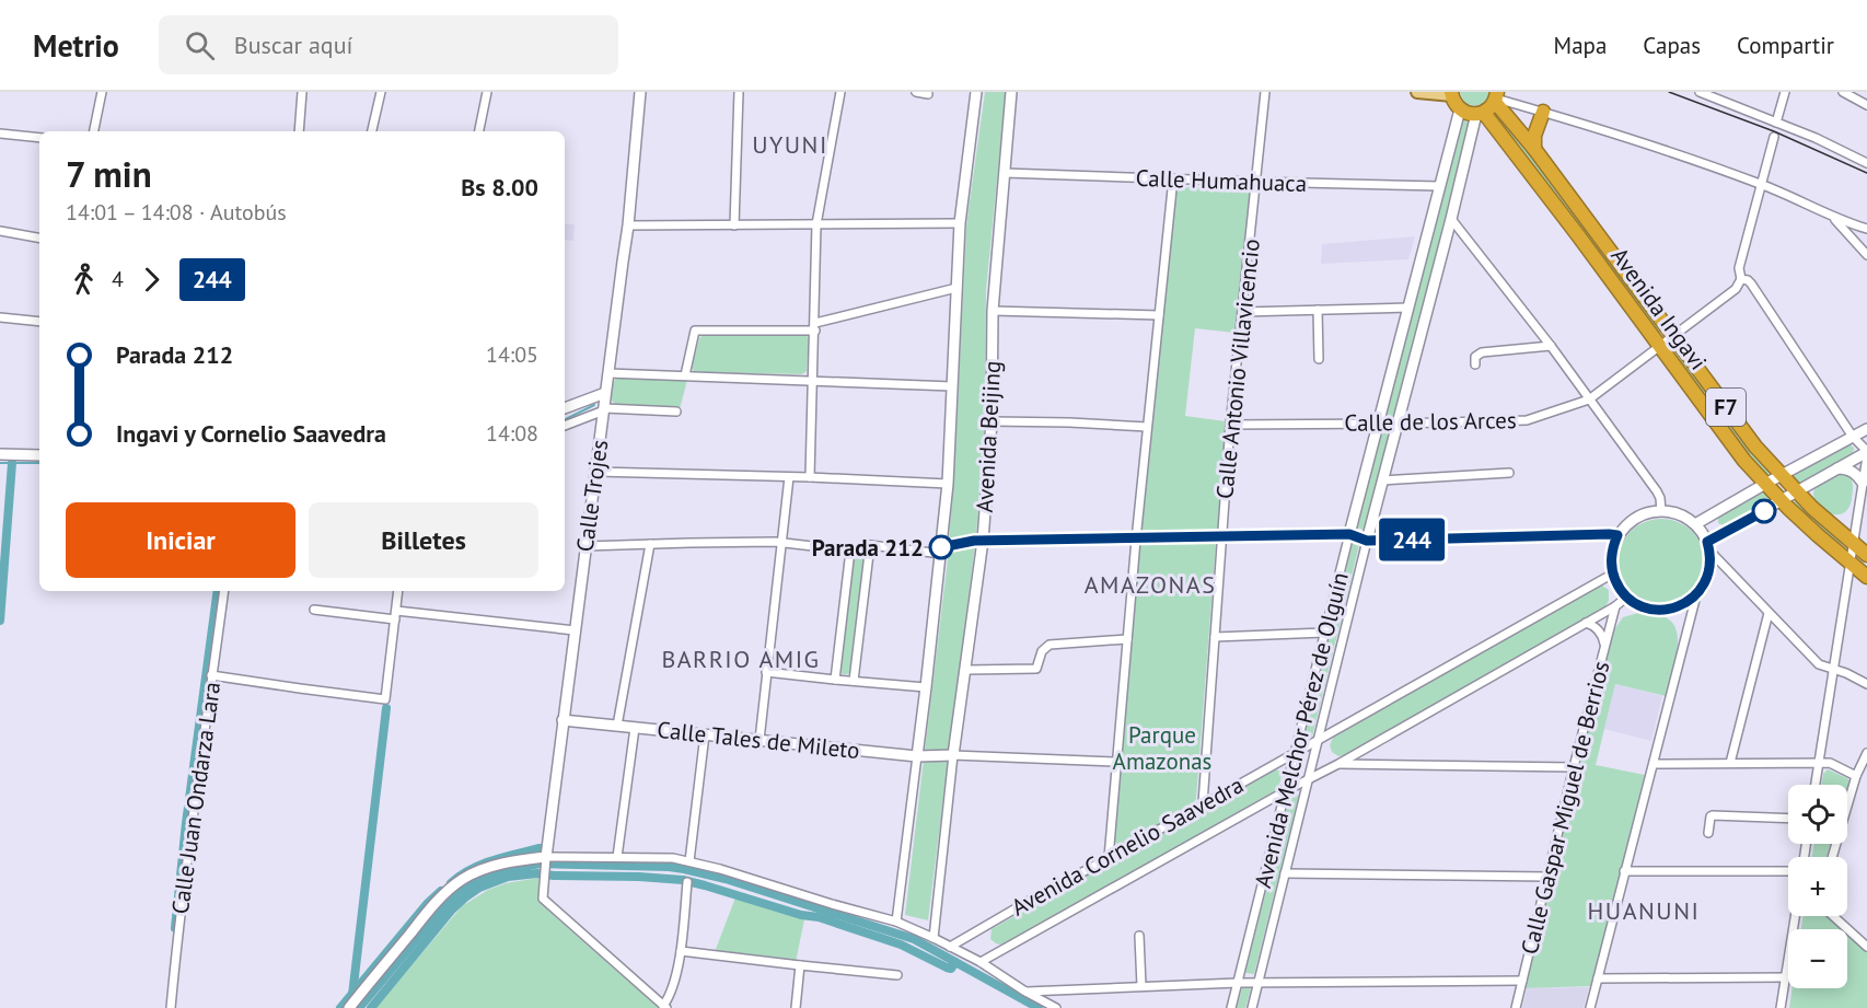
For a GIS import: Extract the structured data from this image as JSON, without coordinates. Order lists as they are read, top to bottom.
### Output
{
  "streets": {
    "highway": ["Avenida Ingavi", "F7"],
    "street": [
      "Calle Humahuaca",
      "Calle Antonio Villavicencio",
      "Calle de los Arces",
      "Avenida Beijing",
      "Calle Trojes",
      "Avenida Melchor Pérez de Olguín",
      "Calle Tales de Mileto",
      "Calle Juan Ondarza Lara",
      "Calle Gaspar Miguel de Berrios",
      "Avenida Cornelio Saavedra"
    ]
  },
  "crossings": [
    ["Calle Humahuaca", "Calle Antonio Villavicencio"],
    ["Calle Humahuaca", "Avenida Beijing"],
    ["Calle Humahuaca", "Avenida Melchor Pérez de Olguín"],
    ["Avenida Ingavi", "Calle de los Arces"],
    ["Avenida Ingavi", "Avenida Melchor Pérez de Olguín"],
    ["Calle Antonio Villavicencio", "Calle de los Arces"],
    ["Calle Antonio Villavicencio", "Avenida Cornelio Saavedra"],
    ["Calle de los Arces", "Avenida Melchor Pérez de Olguín"],
    ["Avenida Beijing", "Calle Tales de Mileto"],
    ["Calle Trojes", "Calle Tales de Mileto"],
    ["Avenida Melchor Pérez de Olguín", "Avenida Cornelio Saavedra"],
    ["Calle Gaspar Miguel de Berrios", "Avenida Cornelio Saavedra"]
  ],
  "districts": [
    "UYUNI",
    "AMAZONAS",
    "BARRIO AMIG",
    "HUANUNI"
  ],
  "parks": ["Parque Amazonas"],
  "places": ["Parada 212"],
  "lines": ["bus line 244"],
  "page": {
    "header": "Metrio",
    "search": "Buscar aquí",
    "nav": ["Mapa", "Capas", "Compartir"],
    "on_map": "244",
    "heading": ["7 min", "14:01 – 14:08 · Autobús", "Bs 8.00"],
    "legs": ["4", "244"],
    "list": [
      {
        "name": "Parada 212",
        "value": "14:05"
      },
      {
        "name": "Ingavi y Cornelio Saavedra",
        "value": "14:08"
      }
    ],
    "buttons": ["Iniciar", "Billetes"],
    "map_buttons": ["+", "−"]
  }
}
